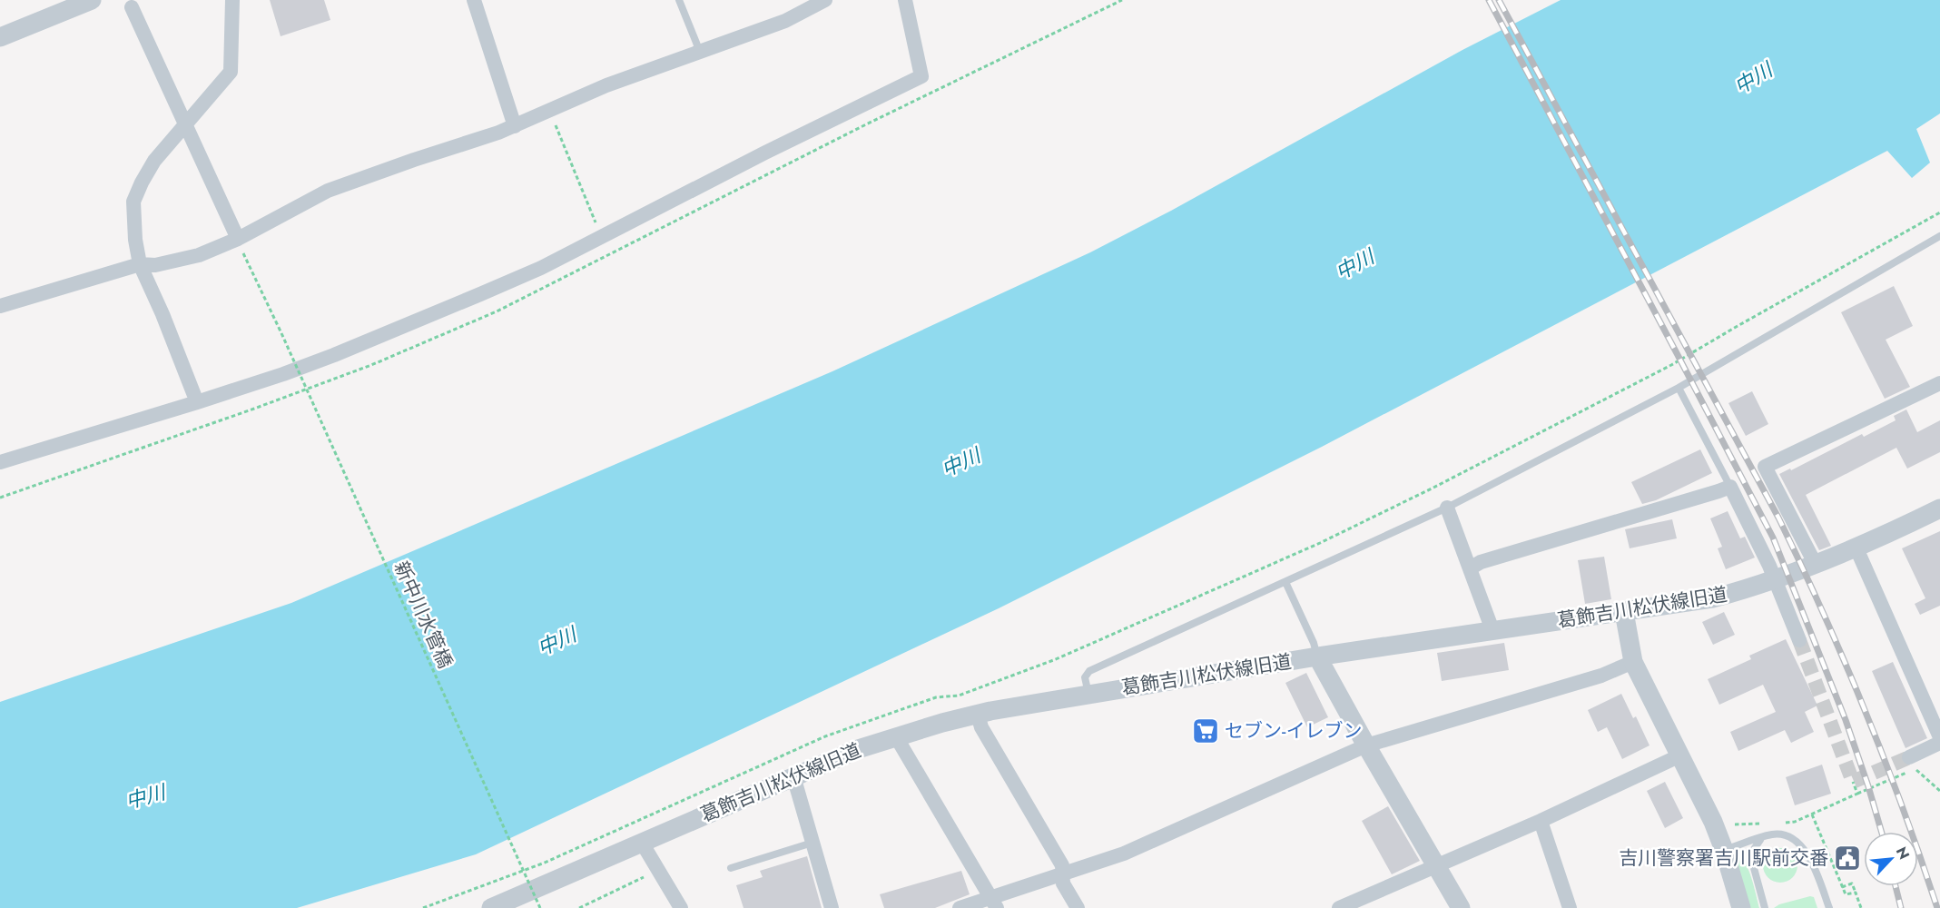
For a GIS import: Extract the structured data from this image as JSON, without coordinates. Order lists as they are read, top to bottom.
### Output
{
  "streets": {
    "street": ["葛飾吉川松伏線旧道"],
    "path": ["新中川水管橋"]
  },
  "water": ["中川"],
  "places": {
    "supermarket": ["セブン-イレブン"],
    "public building": ["吉川警察署吉川駅前交番"]
  },
  "north": "top right"
}
